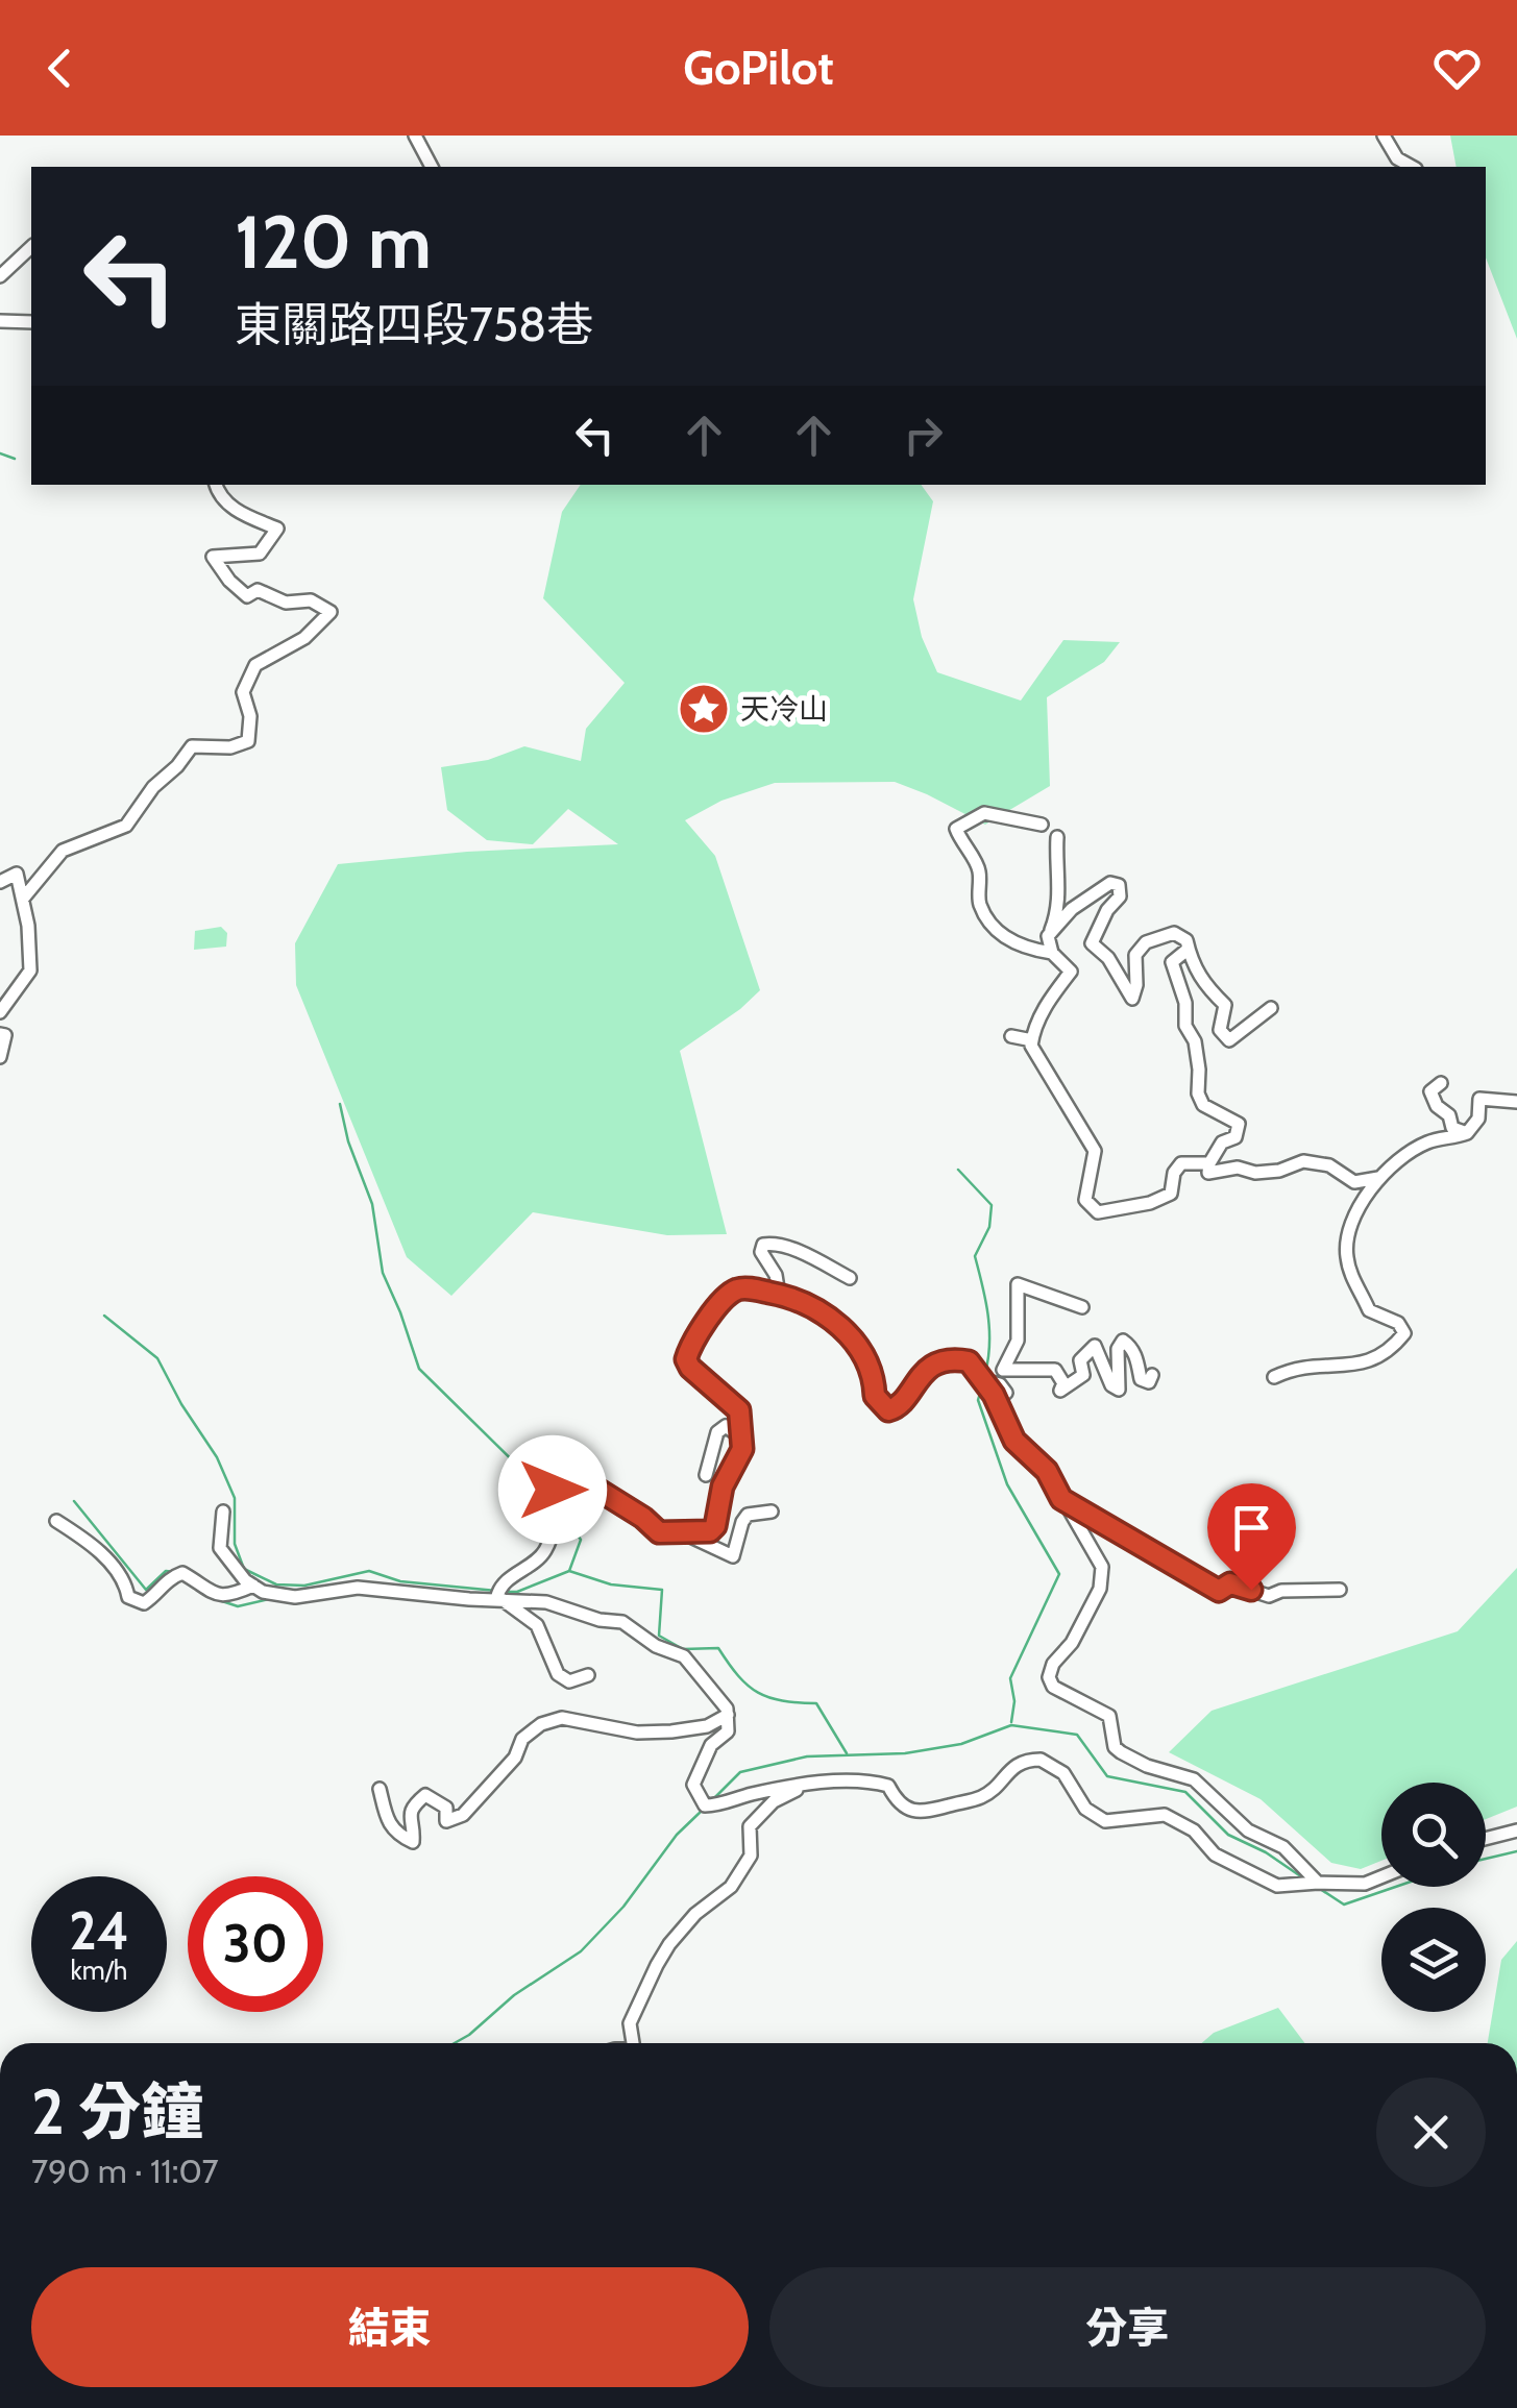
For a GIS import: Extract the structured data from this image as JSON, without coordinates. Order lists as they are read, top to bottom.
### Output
{
  "places": {
    "place": ["天冷山"]
  },
  "page": {
    "header": "GoPilot",
    "turn": ["120 m", "東關路四段758巷"],
    "speed": "24 km/h",
    "limit": "30",
    "heading": ["2 分鐘", "790 m · 11:07"],
    "buttons": ["結束", "分享"]
  }
}
